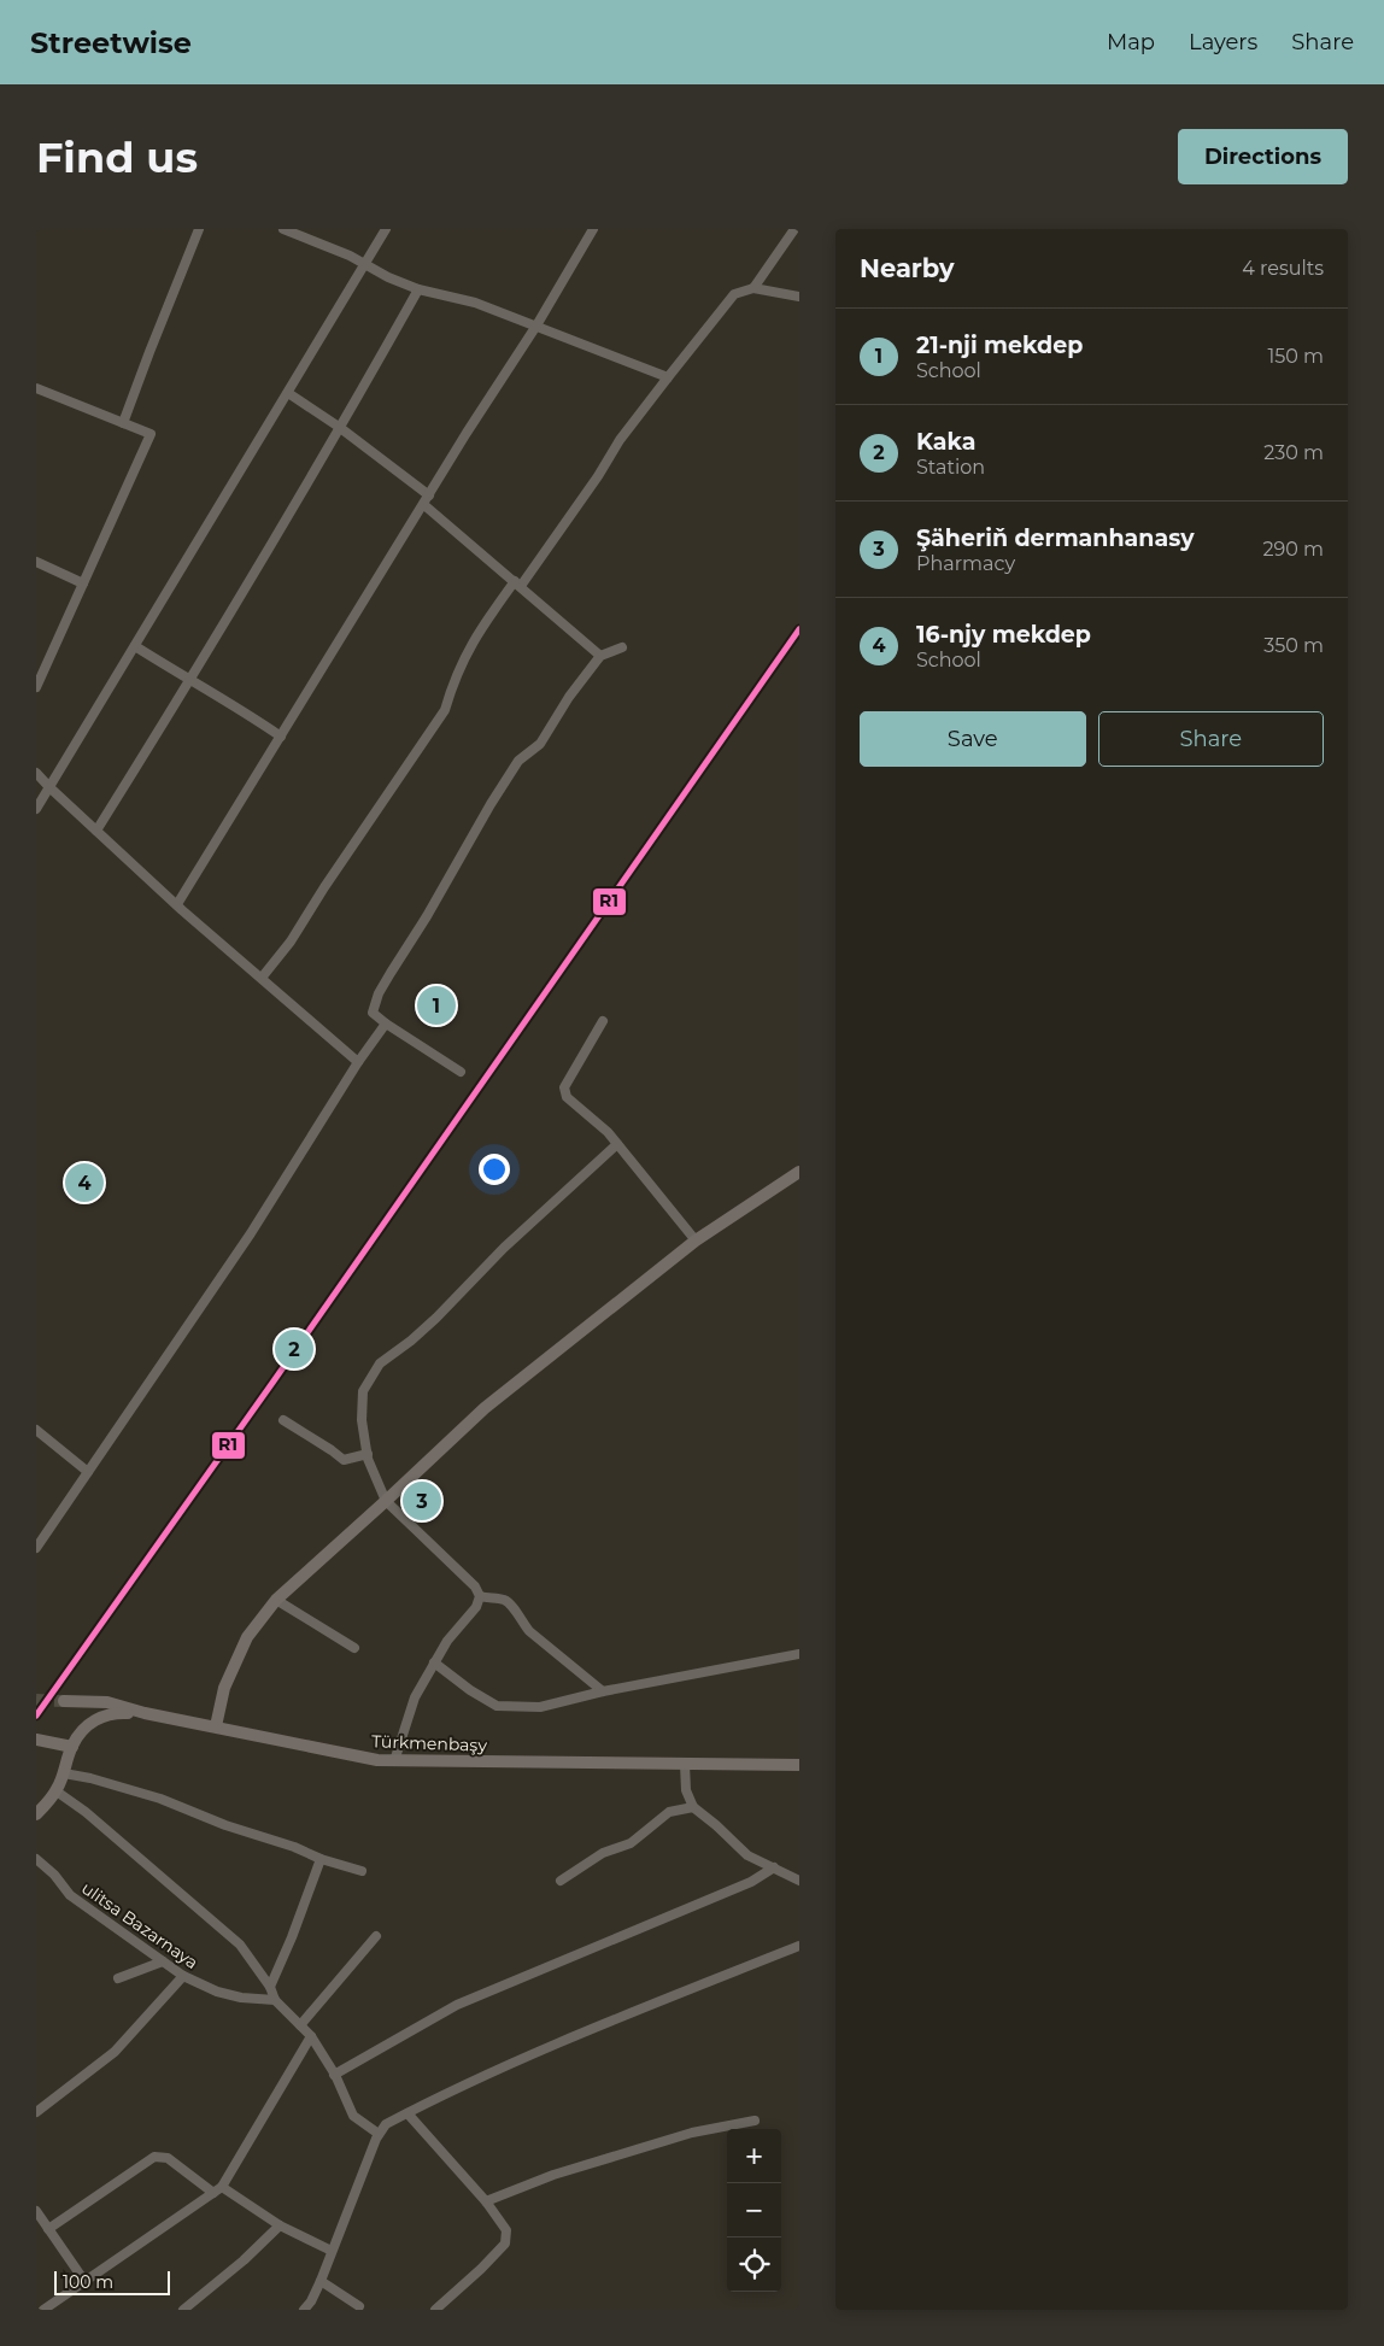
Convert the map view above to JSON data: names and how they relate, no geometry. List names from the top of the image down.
{
  "streets": {
    "street": ["Türkmenbaşy", "ulitsa Bazarnaya"]
  },
  "lines": ["transit line R1"],
  "scale_bar": "100 m",
  "page": {
    "header": "Streetwise",
    "nav": ["Map", "Layers", "Share"],
    "buttons": [
      "Directions",
      ["Save", "Share"]
    ],
    "title": "Find us",
    "heading": ["Nearby", "4 results"],
    "list": [
      {
        "mark": "1",
        "name": "21-nji mekdep",
        "note": "School",
        "value": "150 m"
      },
      {
        "mark": "2",
        "name": "Kaka",
        "note": "Station",
        "value": "230 m"
      },
      {
        "mark": "3",
        "name": "Şäheriň dermanhanasy",
        "note": "Pharmacy",
        "value": "290 m"
      },
      {
        "mark": "4",
        "name": "16-njy mekdep",
        "note": "School",
        "value": "350 m"
      }
    ],
    "pins": [
      "1",
      "4",
      "2",
      "3"
    ],
    "map_buttons": ["+", "−"],
    "scale": "100 m"
  }
}
